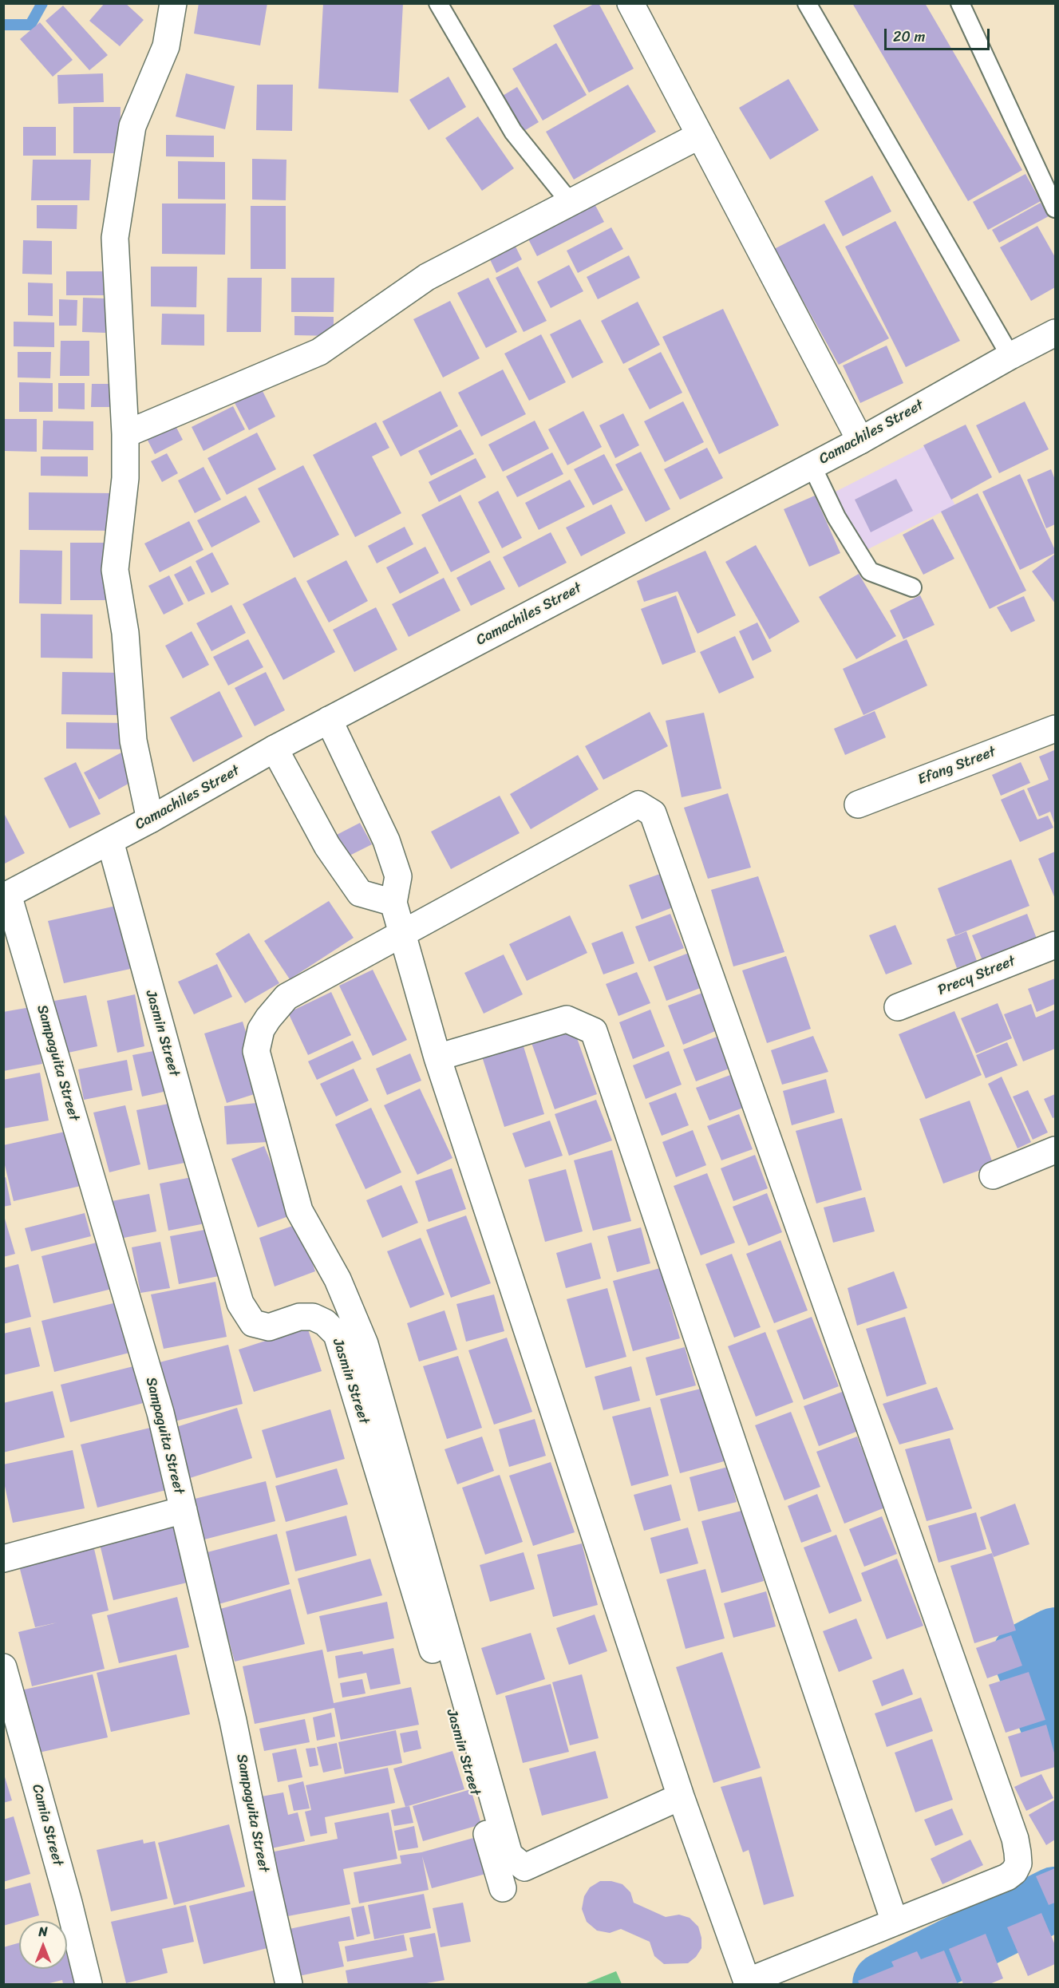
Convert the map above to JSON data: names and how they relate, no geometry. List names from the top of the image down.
{
  "streets": {
    "street": [
      "Camachiles Street",
      "Efang Street",
      "Precy Street",
      "Jasmin Street",
      "Sampaguita Street",
      "Camia Street"
    ]
  },
  "crossings": [
    ["Camachiles Street", "Jasmin Street"],
    ["Camachiles Street", "Sampaguita Street"]
  ],
  "scale_bar": "20 m",
  "north": "top"
}
